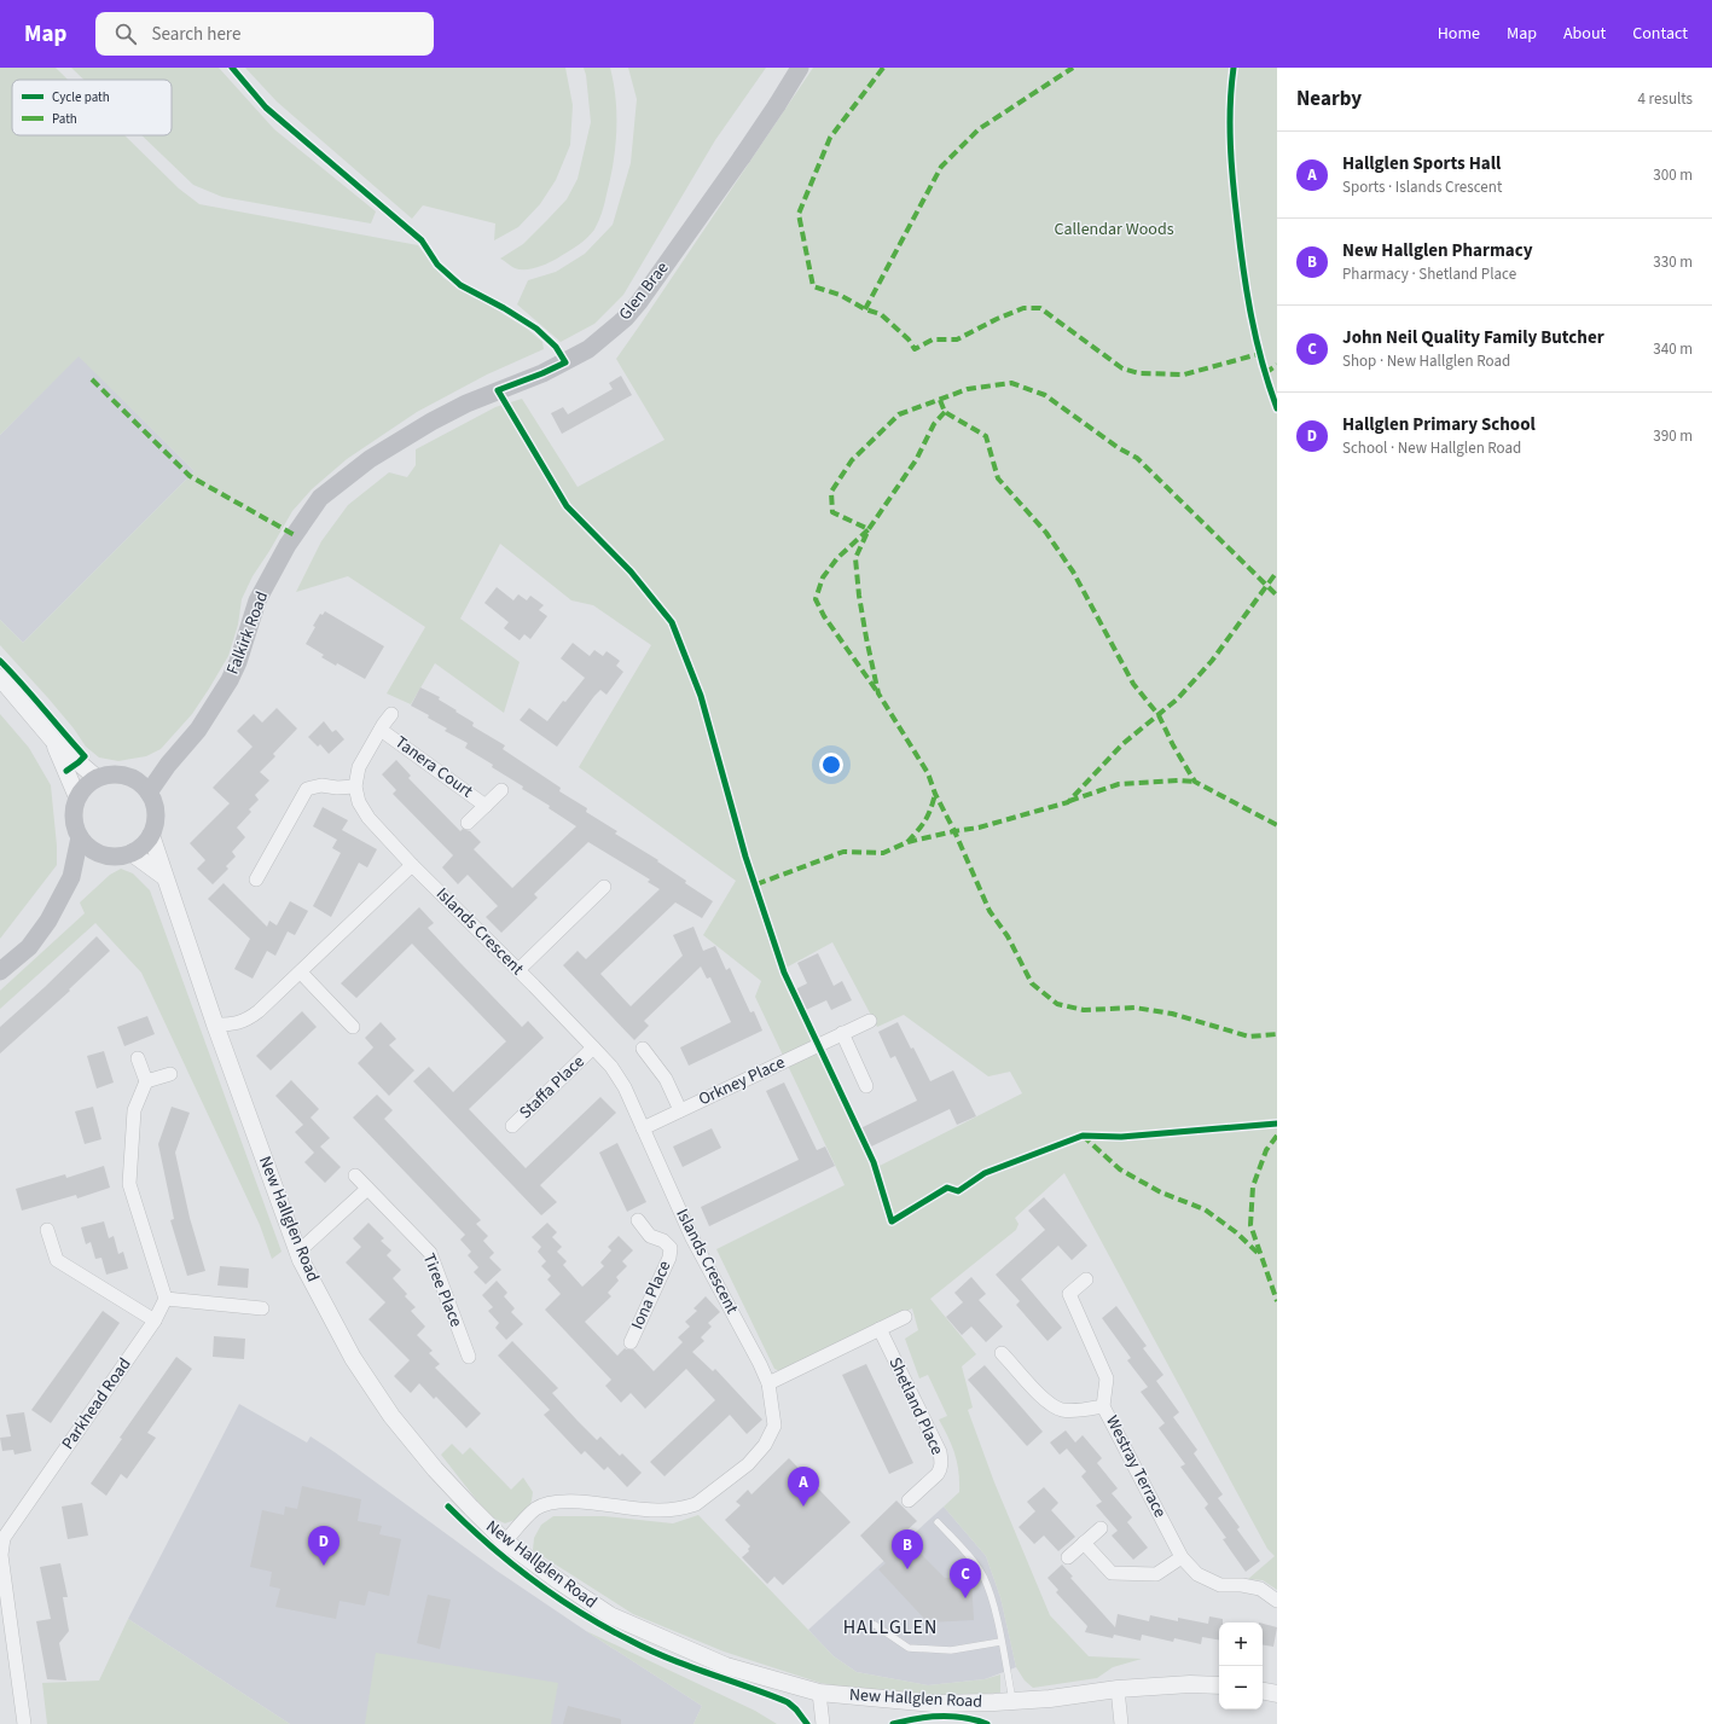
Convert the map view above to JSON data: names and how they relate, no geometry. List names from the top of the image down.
{
  "streets": {
    "main road": ["Glen Brae", "Falkirk Road"],
    "street": [
      "Tanera Court",
      "Islands Crescent",
      "Orkney Place",
      "Staffa Place",
      "New Hallglen Road",
      "Tiree Place",
      "Iona Place",
      "Parkhead Road",
      "Shetland Place",
      "Westray Terrace"
    ]
  },
  "crossings": [
    ["Glen Brae", "Falkirk Road"],
    ["Falkirk Road", "New Hallglen Road"],
    ["Islands Crescent", "Orkney Place"],
    ["Islands Crescent", "Staffa Place"],
    ["Islands Crescent", "New Hallglen Road"],
    ["Islands Crescent", "Iona Place"]
  ],
  "districts": ["HALLGLEN"],
  "parks": ["Callendar Woods"],
  "legend": ["Cycle path", "Path"],
  "page": {
    "header": "Map",
    "search": "Search here",
    "nav": [
      "Home",
      "Map",
      "About",
      "Contact"
    ],
    "heading": ["Nearby", "4 results"],
    "list": [
      {
        "mark": "A",
        "name": "Hallglen Sports Hall",
        "note": "Sports · Islands Crescent",
        "value": "300 m"
      },
      {
        "mark": "B",
        "name": "New Hallglen Pharmacy",
        "note": "Pharmacy · Shetland Place",
        "value": "330 m"
      },
      {
        "mark": "C",
        "name": "John Neil Quality Family Butcher",
        "note": "Shop · New Hallglen Road",
        "value": "340 m"
      },
      {
        "mark": "D",
        "name": "Hallglen Primary School",
        "note": "School · New Hallglen Road",
        "value": "390 m"
      }
    ],
    "pins": [
      "A",
      "D",
      "B",
      "C"
    ],
    "map_buttons": ["+", "−"]
  }
}
